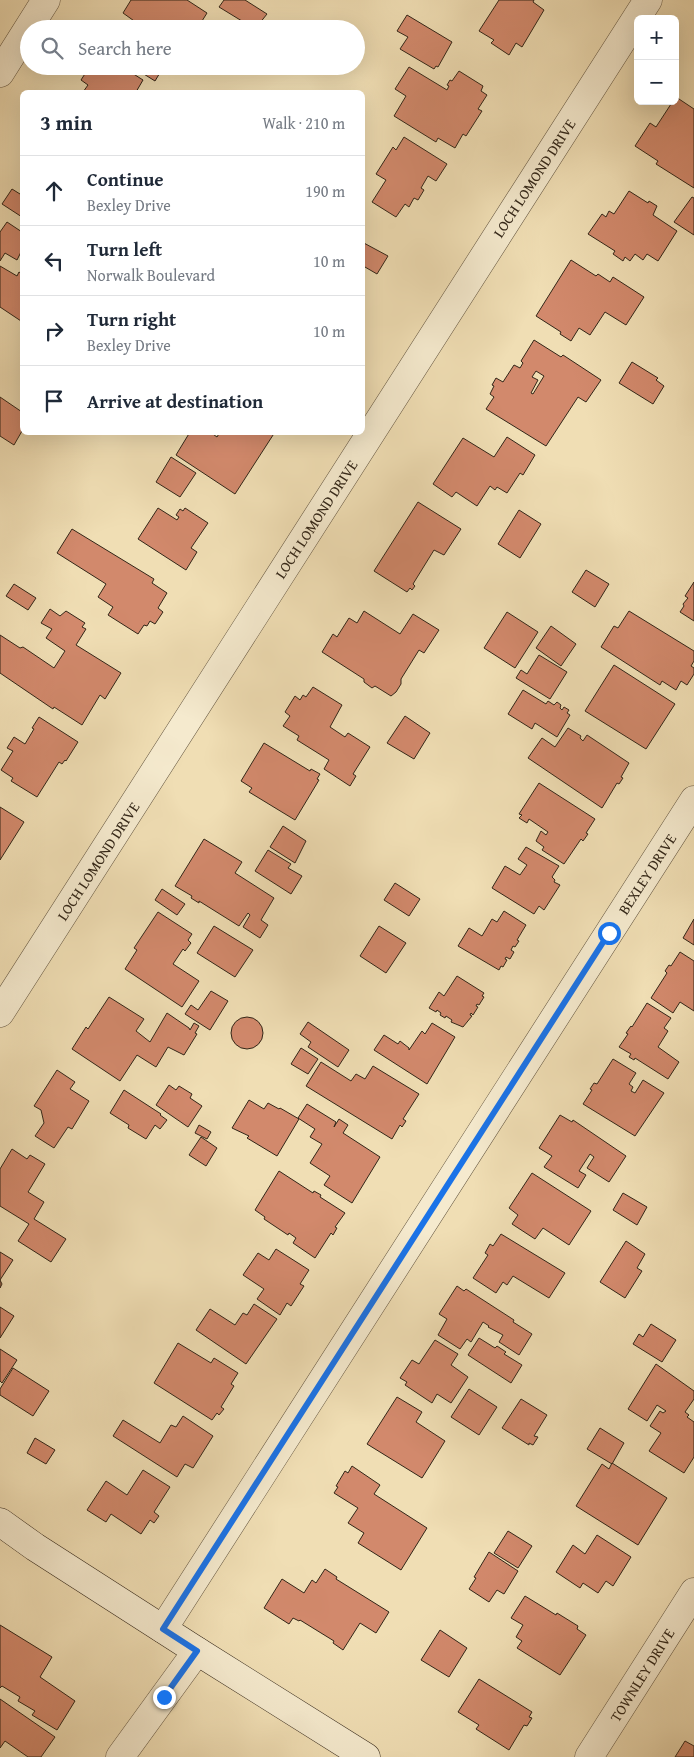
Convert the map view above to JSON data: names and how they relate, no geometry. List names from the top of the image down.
{
  "streets": {
    "street": ["LOCH LOMOND DRIVE", "BEXLEY DRIVE", "TOWNLEY DRIVE"]
  },
  "page": {
    "map_buttons": ["+", "−"],
    "search": "Search here",
    "heading": ["3 min", "Walk · 210 m"],
    "list": [
      ["Continue", "Bexley Drive", "190 m"],
      ["Turn left", "Norwalk Boulevard", "10 m"],
      ["Turn right", "Bexley Drive", "10 m"],
      "Arrive at destination"
    ]
  }
}
